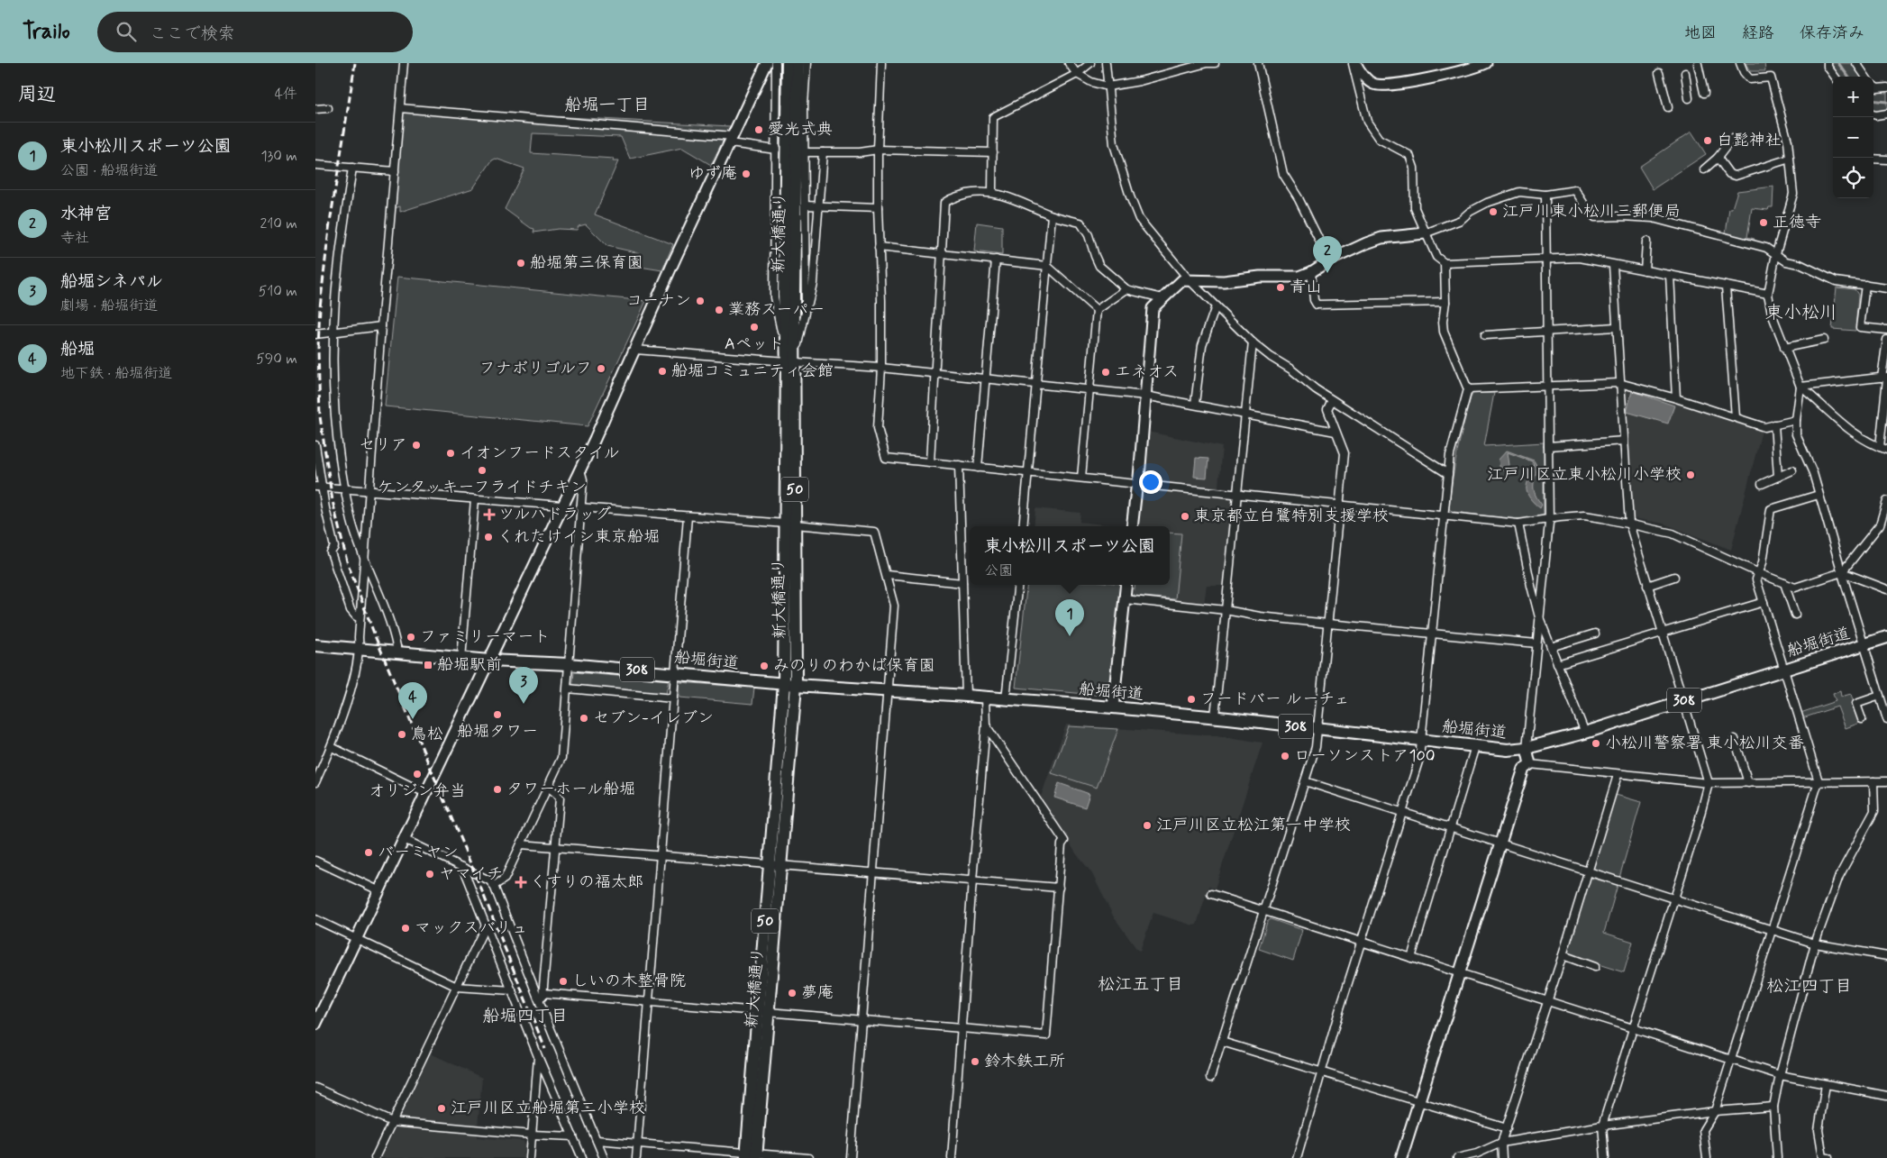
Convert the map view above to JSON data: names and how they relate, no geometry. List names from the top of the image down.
{
  "streets": {
    "main road": [
      "新大橋通り",
      "50",
      "船堀街道",
      "308"
    ]
  },
  "crossings": [
    ["新大橋通り", "船堀街道"]
  ],
  "districts": [
    "船堀一丁目",
    "東小松川",
    "松江五丁目",
    "松江四丁目",
    "船堀四丁目"
  ],
  "places": {
    "other": [
      "愛光式典",
      "白髭神社",
      "ゆず庵",
      "江戸川東小松川三郵便局",
      "正徳寺",
      "船堀第三保育園",
      "青山",
      "コーナン",
      "業務スーパー",
      "Aペット",
      "フナボリゴルフ",
      "船堀コミュニティ会館",
      "エネオス",
      "セリア",
      "イオンフードスタイル",
      "ケンタッキーフライドチキン",
      "江戸川区立東小松川小学校",
      "東京都立白鷺特別支援学校",
      "くれたけイン東京船堀",
      "ファミリーマート",
      "みのりのわかば保育園",
      "フードバー ルーチェ",
      "船堀タワー",
      "セブン-イレブン",
      "鳥松",
      "小松川警察署 東小松川交番",
      "ローソンストア100",
      "オリジン弁当",
      "タワーホール船堀",
      "江戸川区立松江第一中学校",
      "バーミヤン",
      "ヤマイチ",
      "マックスバリュ",
      "しいの木整骨院",
      "夢庵",
      "鈴木鉄工所",
      "江戸川区立船堀第二小学校"
    ],
    "health": ["ツルハドラッグ", "くすりの福太郎"],
    "transit": ["船堀駅前"]
  },
  "page": {
    "header": "Trailo",
    "search": "ここで検索",
    "nav": ["地図", "経路", "保存済み"],
    "heading": ["周辺", "4件"],
    "map_buttons": ["+", "−"],
    "list": [
      {
        "mark": "1",
        "name": "東小松川スポーツ公園",
        "note": "公園 · 船堀街道",
        "value": "130 m"
      },
      {
        "mark": "2",
        "name": "水神宮",
        "note": "寺社",
        "value": "210 m"
      },
      {
        "mark": "3",
        "name": "船堀シネパル",
        "note": "劇場 · 船堀街道",
        "value": "510 m"
      },
      {
        "mark": "4",
        "name": "船堀",
        "note": "地下鉄 · 船堀街道",
        "value": "590 m"
      }
    ],
    "pins": [
      "2",
      "1",
      "3",
      "4"
    ],
    "popup": ["東小松川スポーツ公園", "公園"]
  }
}
